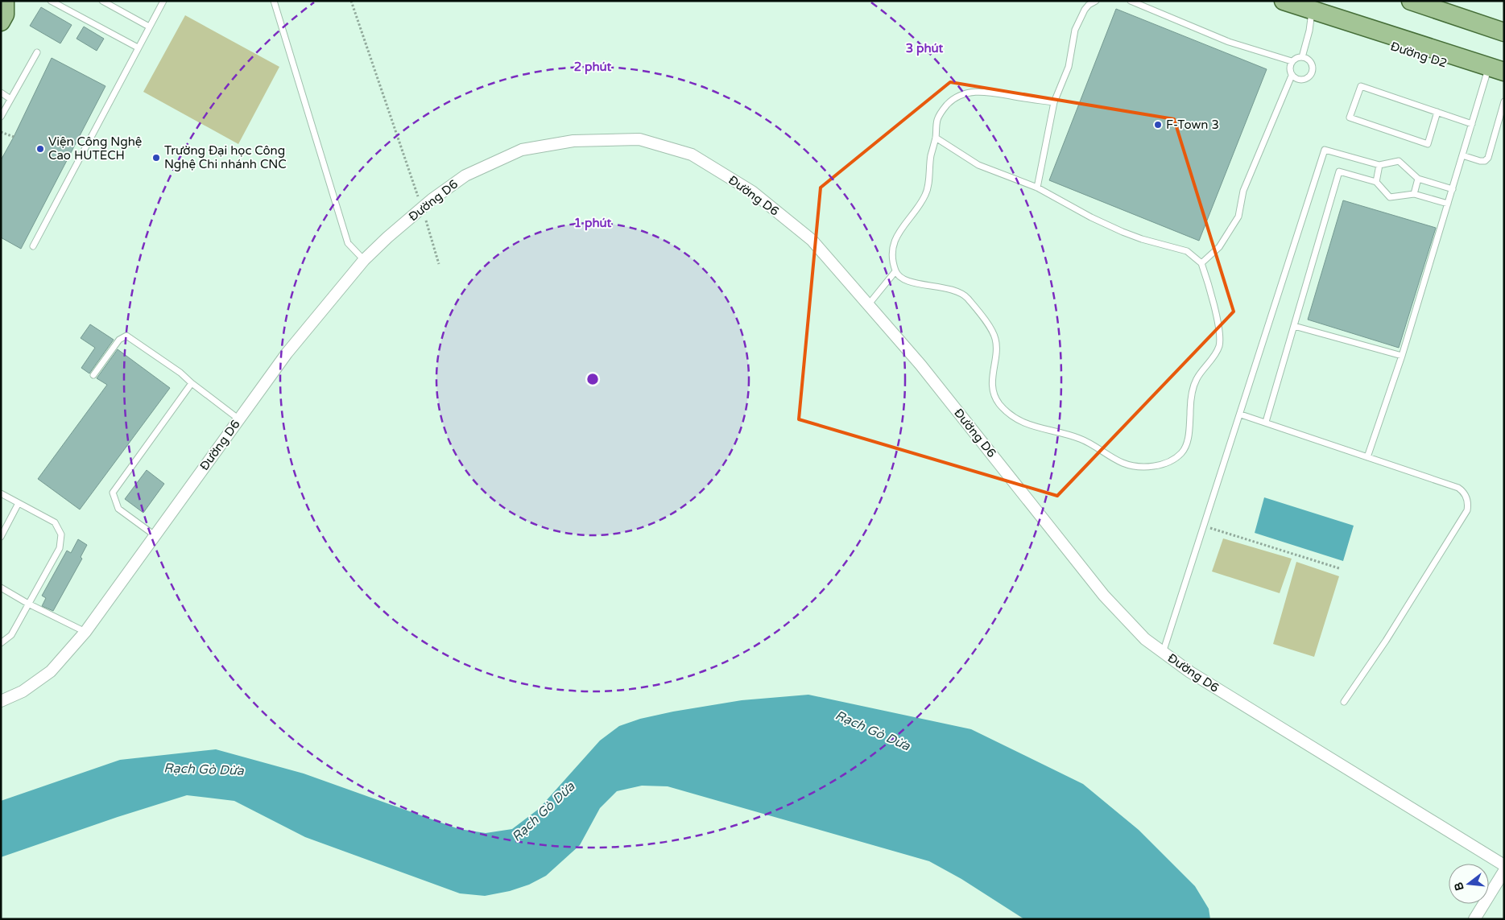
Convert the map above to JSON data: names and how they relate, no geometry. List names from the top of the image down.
{
  "streets": {
    "main road": ["Đường D2"],
    "street": ["Đường D6"]
  },
  "water": ["Rạch Gò Dừa"],
  "places": ["F-Town 3", "Viện Công Nghệ Cao HUTECH", "Trường Đại học Công Nghệ Chi nhánh CNC"],
  "north": "left",
  "rings": ["3 phút", "2 phút", "1 phút"]
}
